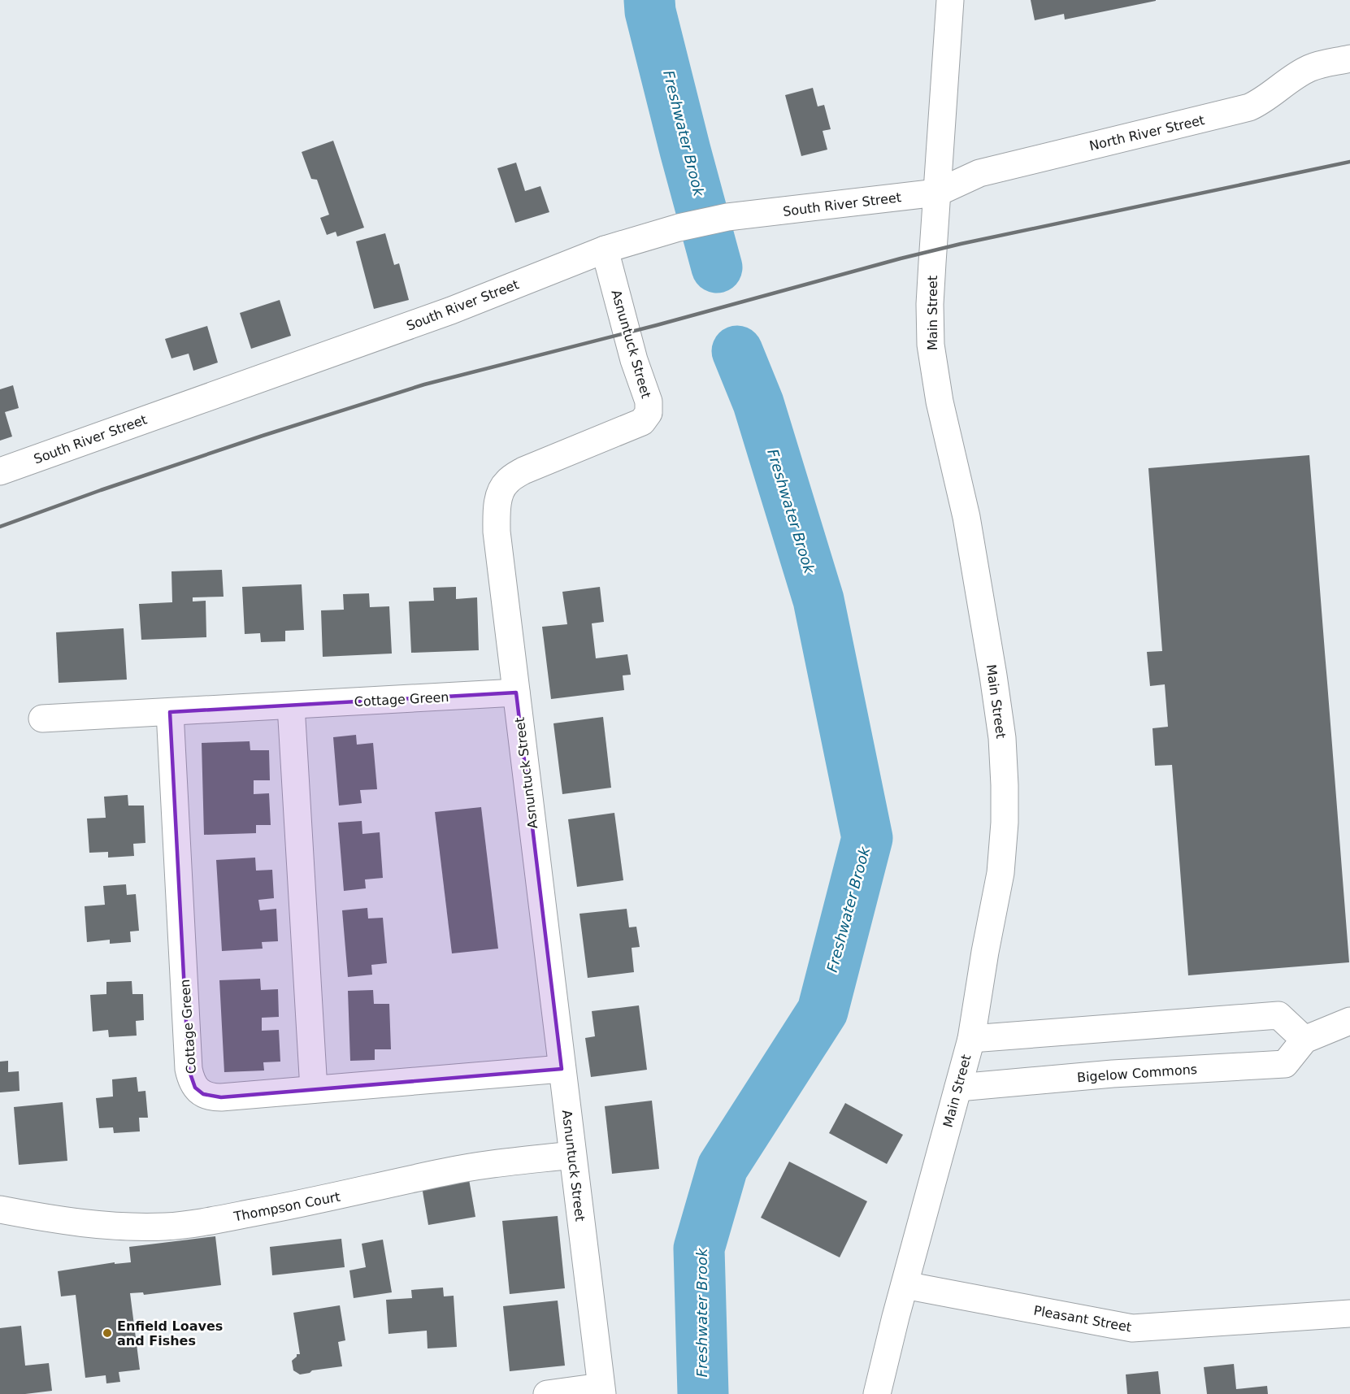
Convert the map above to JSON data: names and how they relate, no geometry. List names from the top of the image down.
{
  "streets": {
    "street": [
      "North River Street",
      "South River Street",
      "Main Street",
      "Asnuntuck Street",
      "Cottage Green",
      "Bigelow Commons",
      "Thompson Court",
      "Pleasant Street"
    ]
  },
  "crossings": [
    ["North River Street", "South River Street"],
    ["North River Street", "Main Street"],
    ["South River Street", "Main Street"],
    ["South River Street", "Asnuntuck Street"],
    ["Main Street", "Bigelow Commons"],
    ["Main Street", "Pleasant Street"],
    ["Asnuntuck Street", "Cottage Green"],
    ["Asnuntuck Street", "Thompson Court"]
  ],
  "water": ["Freshwater Brook"],
  "places": ["Enfield Loaves and Fishes"]
}
